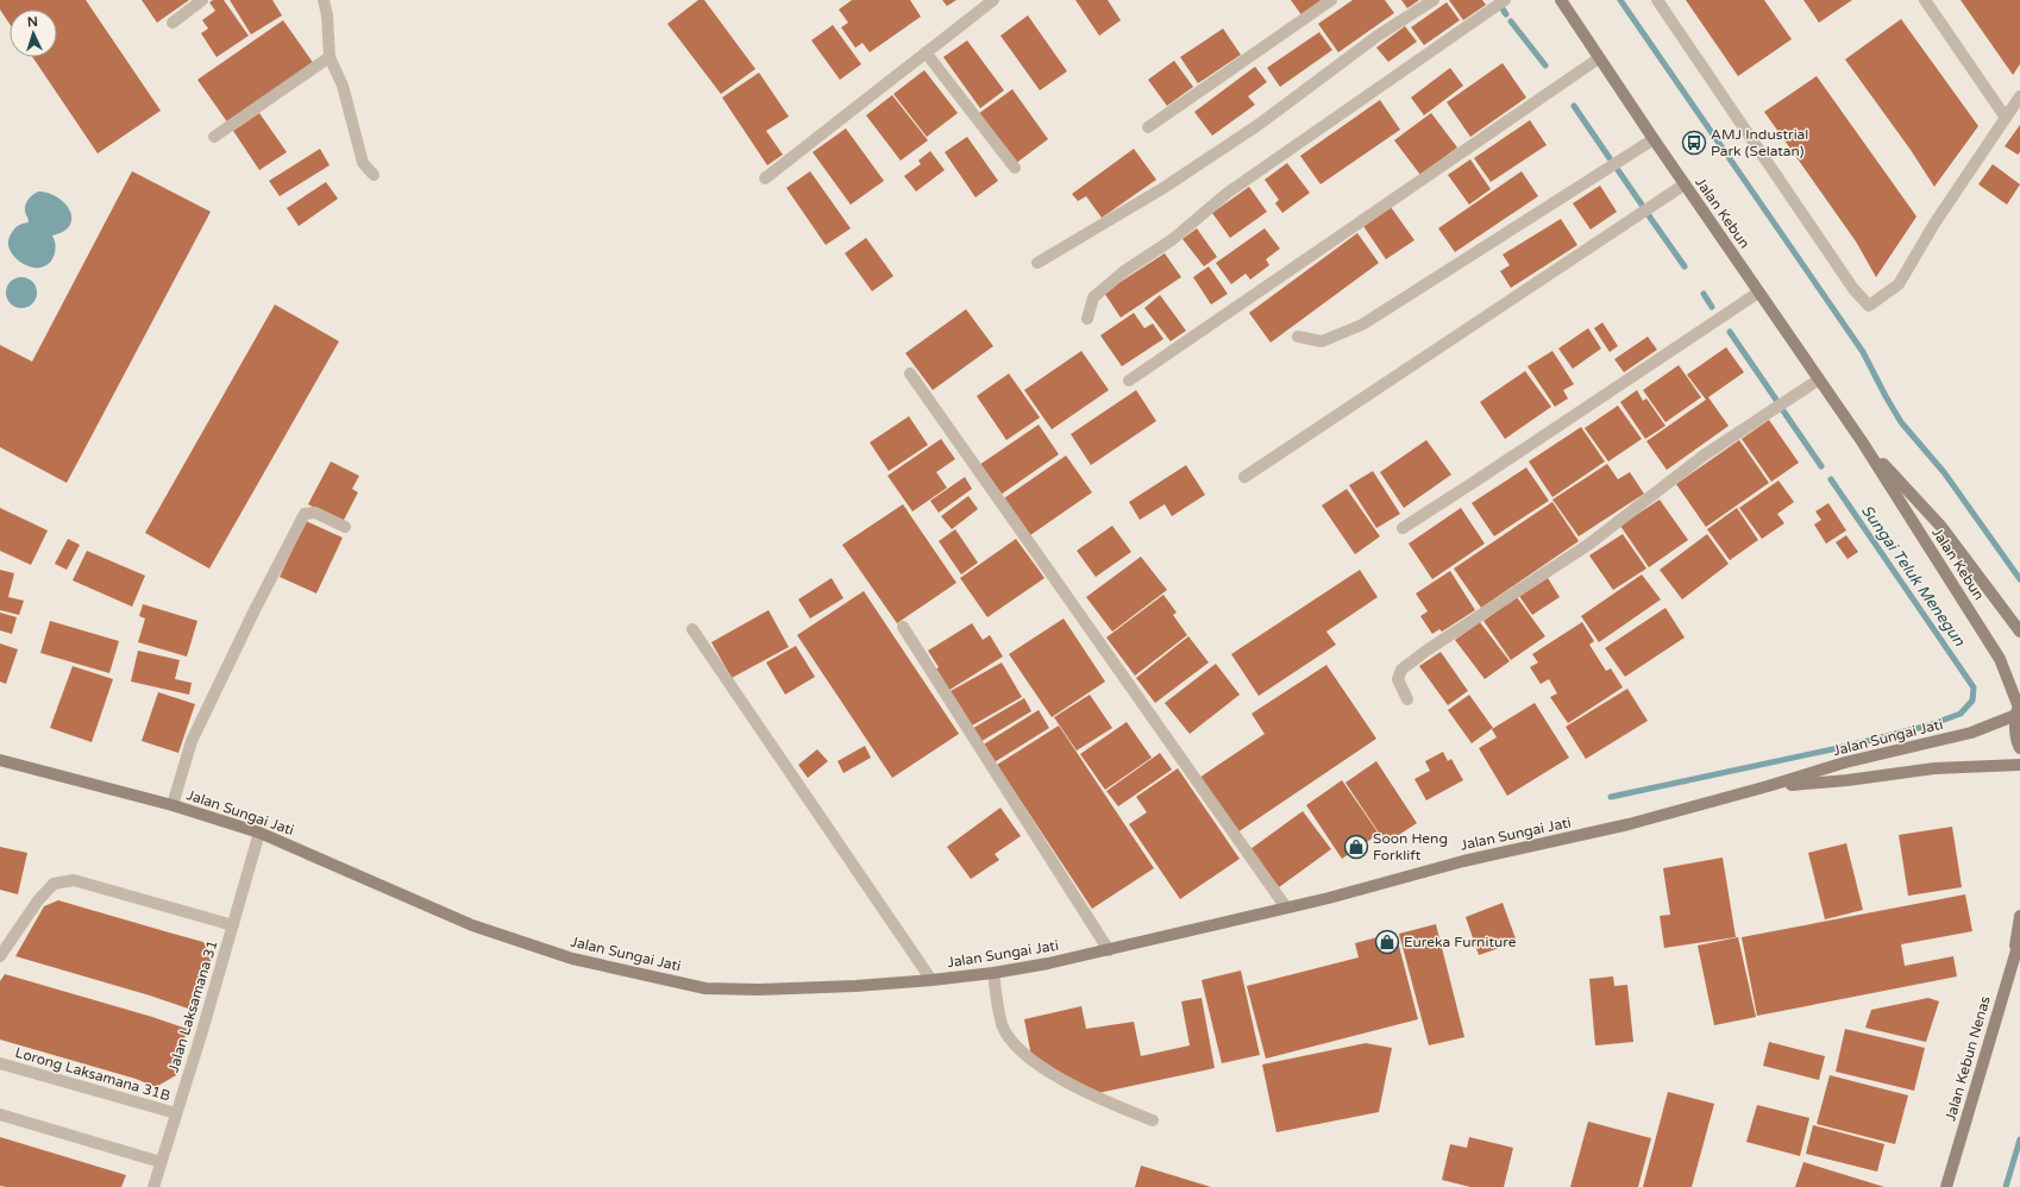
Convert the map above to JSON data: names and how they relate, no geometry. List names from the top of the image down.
{
  "streets": {
    "main road": ["Jalan Kebun", "Jalan Sungai Jati", "Jalan Kebun Nenas"],
    "street": ["Jalan Laksamana 31", "Lorong Laksamana 31B"]
  },
  "crossings": [
    ["Jalan Kebun", "Jalan Sungai Jati"],
    ["Jalan Sungai Jati", "Jalan Laksamana 31"],
    ["Jalan Laksamana 31", "Lorong Laksamana 31B"]
  ],
  "water": ["Sungai Teluk Menegun"],
  "places": {
    "bus stop": ["AMJ Industrial Park (Selatan)"],
    "shop": ["Soon Heng Forklift", "Eureka Furniture"]
  },
  "north": "top"
}
